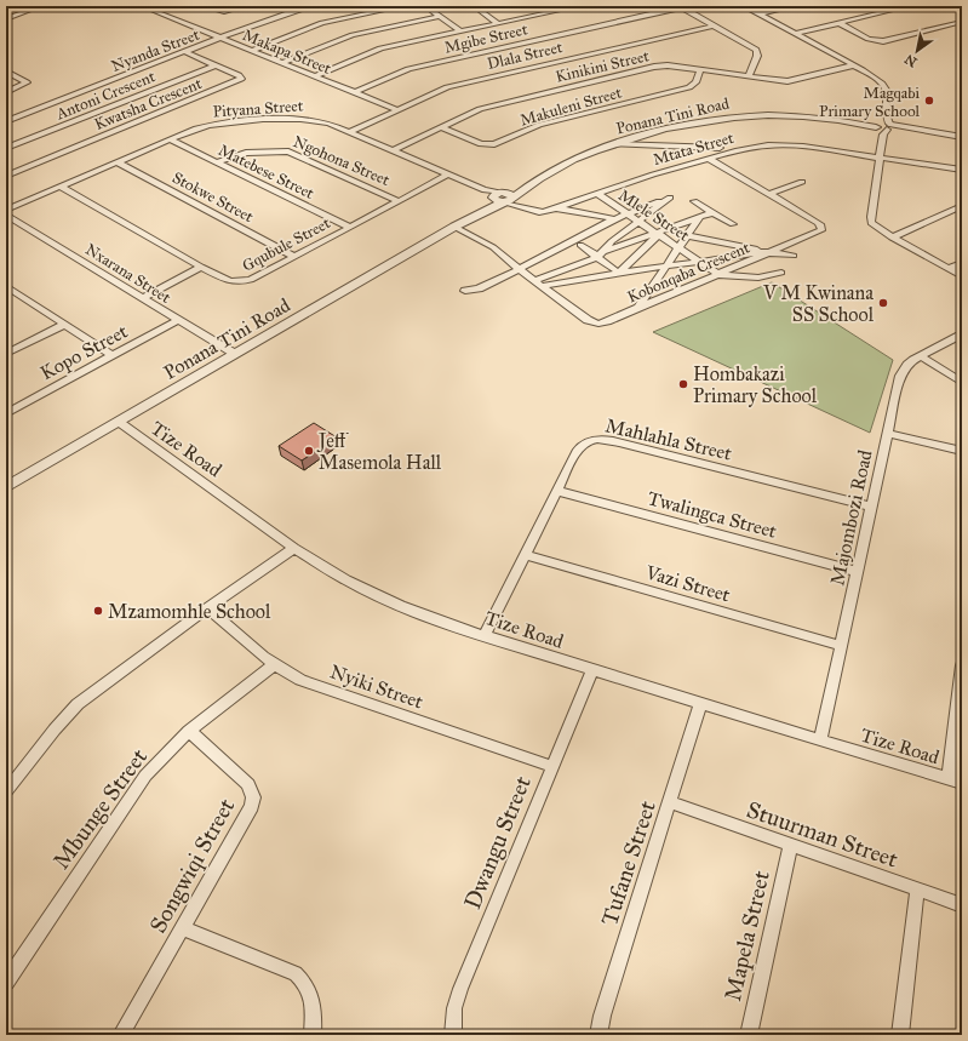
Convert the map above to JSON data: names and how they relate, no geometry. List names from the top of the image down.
{
  "streets": {
    "street": [
      "Mgibe Street",
      "Nyanda Street",
      "Makapa Street",
      "Dlala Street",
      "Kinikini Street",
      "Antoni Crescent",
      "Kwatsha Crescent",
      "Makuleni Street",
      "Pityana Street",
      "Ponana Tini Road",
      "Mtata Street",
      "Ngohona Street",
      "Matebese Street",
      "Stokwe Street",
      "Mlele Street",
      "Gqubule Street",
      "Kobonqaba Crescent",
      "Nxarana Street",
      "Kopo Street",
      "Mahlahla Street",
      "Tize Road",
      "Twalingca Street",
      "Majombozi Road",
      "Vazi Street",
      "Nyiki Street",
      "Mbunge Street",
      "Stuurman Street",
      "Dwangu Street",
      "Tufane Street",
      "Songwiqi Street",
      "Mapela Street"
    ]
  },
  "crossings": [
    ["Mgibe Street", "Makapa Street"],
    ["Nyanda Street", "Makapa Street"],
    ["Nyanda Street", "Kwatsha Crescent"],
    ["Makapa Street", "Dlala Street"],
    ["Dlala Street", "Pityana Street"],
    ["Kinikini Street", "Makuleni Street"],
    ["Kinikini Street", "Pityana Street"],
    ["Antoni Crescent", "Kwatsha Crescent"],
    ["Pityana Street", "Ponana Tini Road"],
    ["Pityana Street", "Mtata Street"],
    ["Pityana Street", "Matebese Street"],
    ["Pityana Street", "Stokwe Street"],
    ["Pityana Street", "Gqubule Street"],
    ["Ponana Tini Road", "Mtata Street"],
    ["Ponana Tini Road", "Kobonqaba Crescent"],
    ["Ponana Tini Road", "Nxarana Street"],
    ["Ponana Tini Road", "Tize Road"],
    ["Mtata Street", "Mlele Street"],
    ["Mtata Street", "Kobonqaba Crescent"],
    ["Ngohona Street", "Matebese Street"],
    ["Ngohona Street", "Gqubule Street"],
    ["Matebese Street", "Gqubule Street"],
    ["Stokwe Street", "Gqubule Street"],
    ["Mlele Street", "Kobonqaba Crescent"],
    ["Nxarana Street", "Kopo Street"],
    ["Mahlahla Street", "Tize Road"],
    ["Mahlahla Street", "Twalingca Street"],
    ["Mahlahla Street", "Majombozi Road"],
    ["Mahlahla Street", "Vazi Street"],
    ["Tize Road", "Majombozi Road"],
    ["Tize Road", "Dwangu Street"],
    ["Tize Road", "Tufane Street"],
    ["Twalingca Street", "Majombozi Road"],
    ["Majombozi Road", "Vazi Street"],
    ["Nyiki Street", "Mbunge Street"],
    ["Nyiki Street", "Dwangu Street"],
    ["Mbunge Street", "Songwiqi Street"],
    ["Stuurman Street", "Tufane Street"],
    ["Stuurman Street", "Mapela Street"]
  ],
  "places": [
    "Magqabi Primary School",
    "V M Kwinana SS School",
    "Hombakazi Primary School",
    "Jeff Masemola Hall",
    "Mzamomhle School"
  ],
  "north": "bottom left"
}
